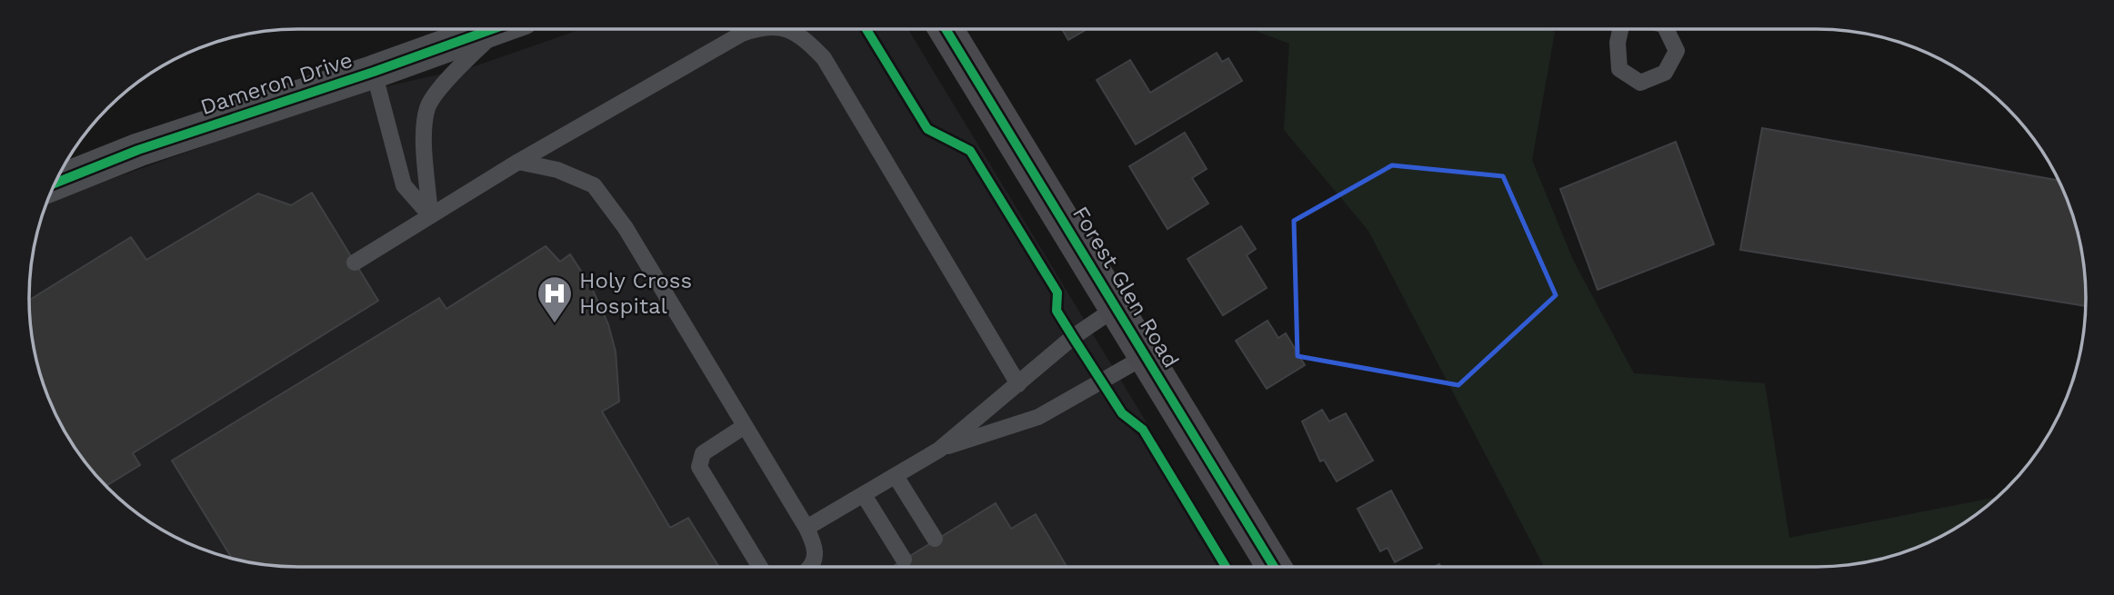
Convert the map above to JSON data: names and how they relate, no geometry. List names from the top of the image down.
{
  "streets": {
    "street": ["Dameron Drive", "Forest Glen Road"]
  },
  "places": {
    "hospital": ["Holy Cross Hospital"]
  }
}
